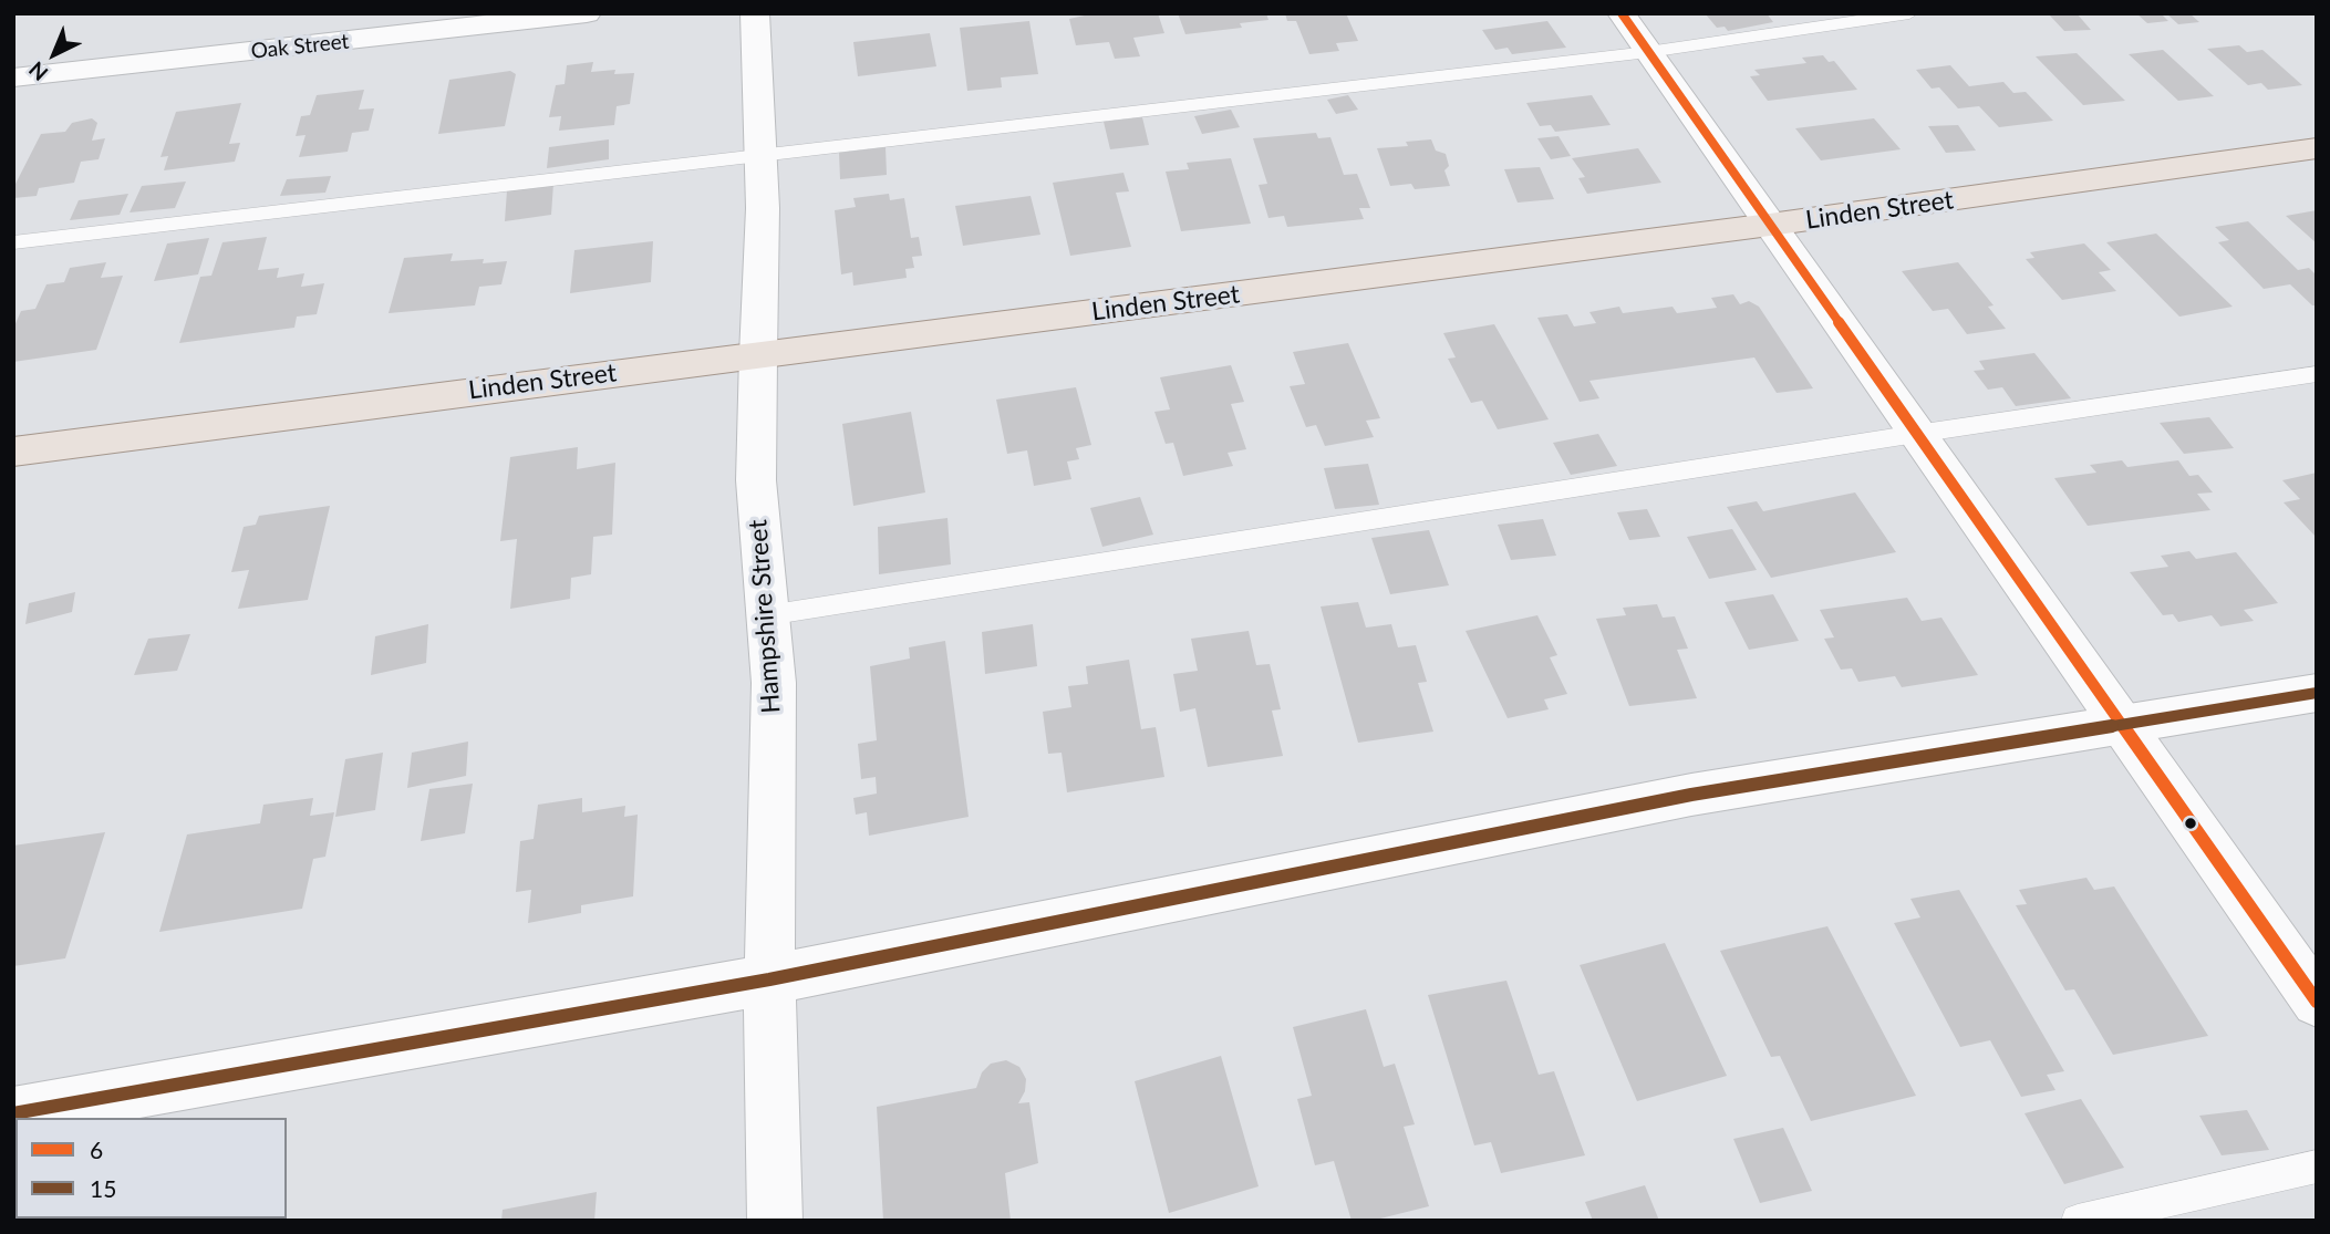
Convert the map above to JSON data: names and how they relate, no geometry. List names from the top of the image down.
{
  "streets": {
    "main road": ["Linden Street"],
    "street": ["Oak Street", "Hampshire Street"]
  },
  "crossings": [
    ["Linden Street", "Hampshire Street"]
  ],
  "lines": ["transit line 6", "transit line 15"],
  "legend": ["6", "15"],
  "north": "bottom left"
}
